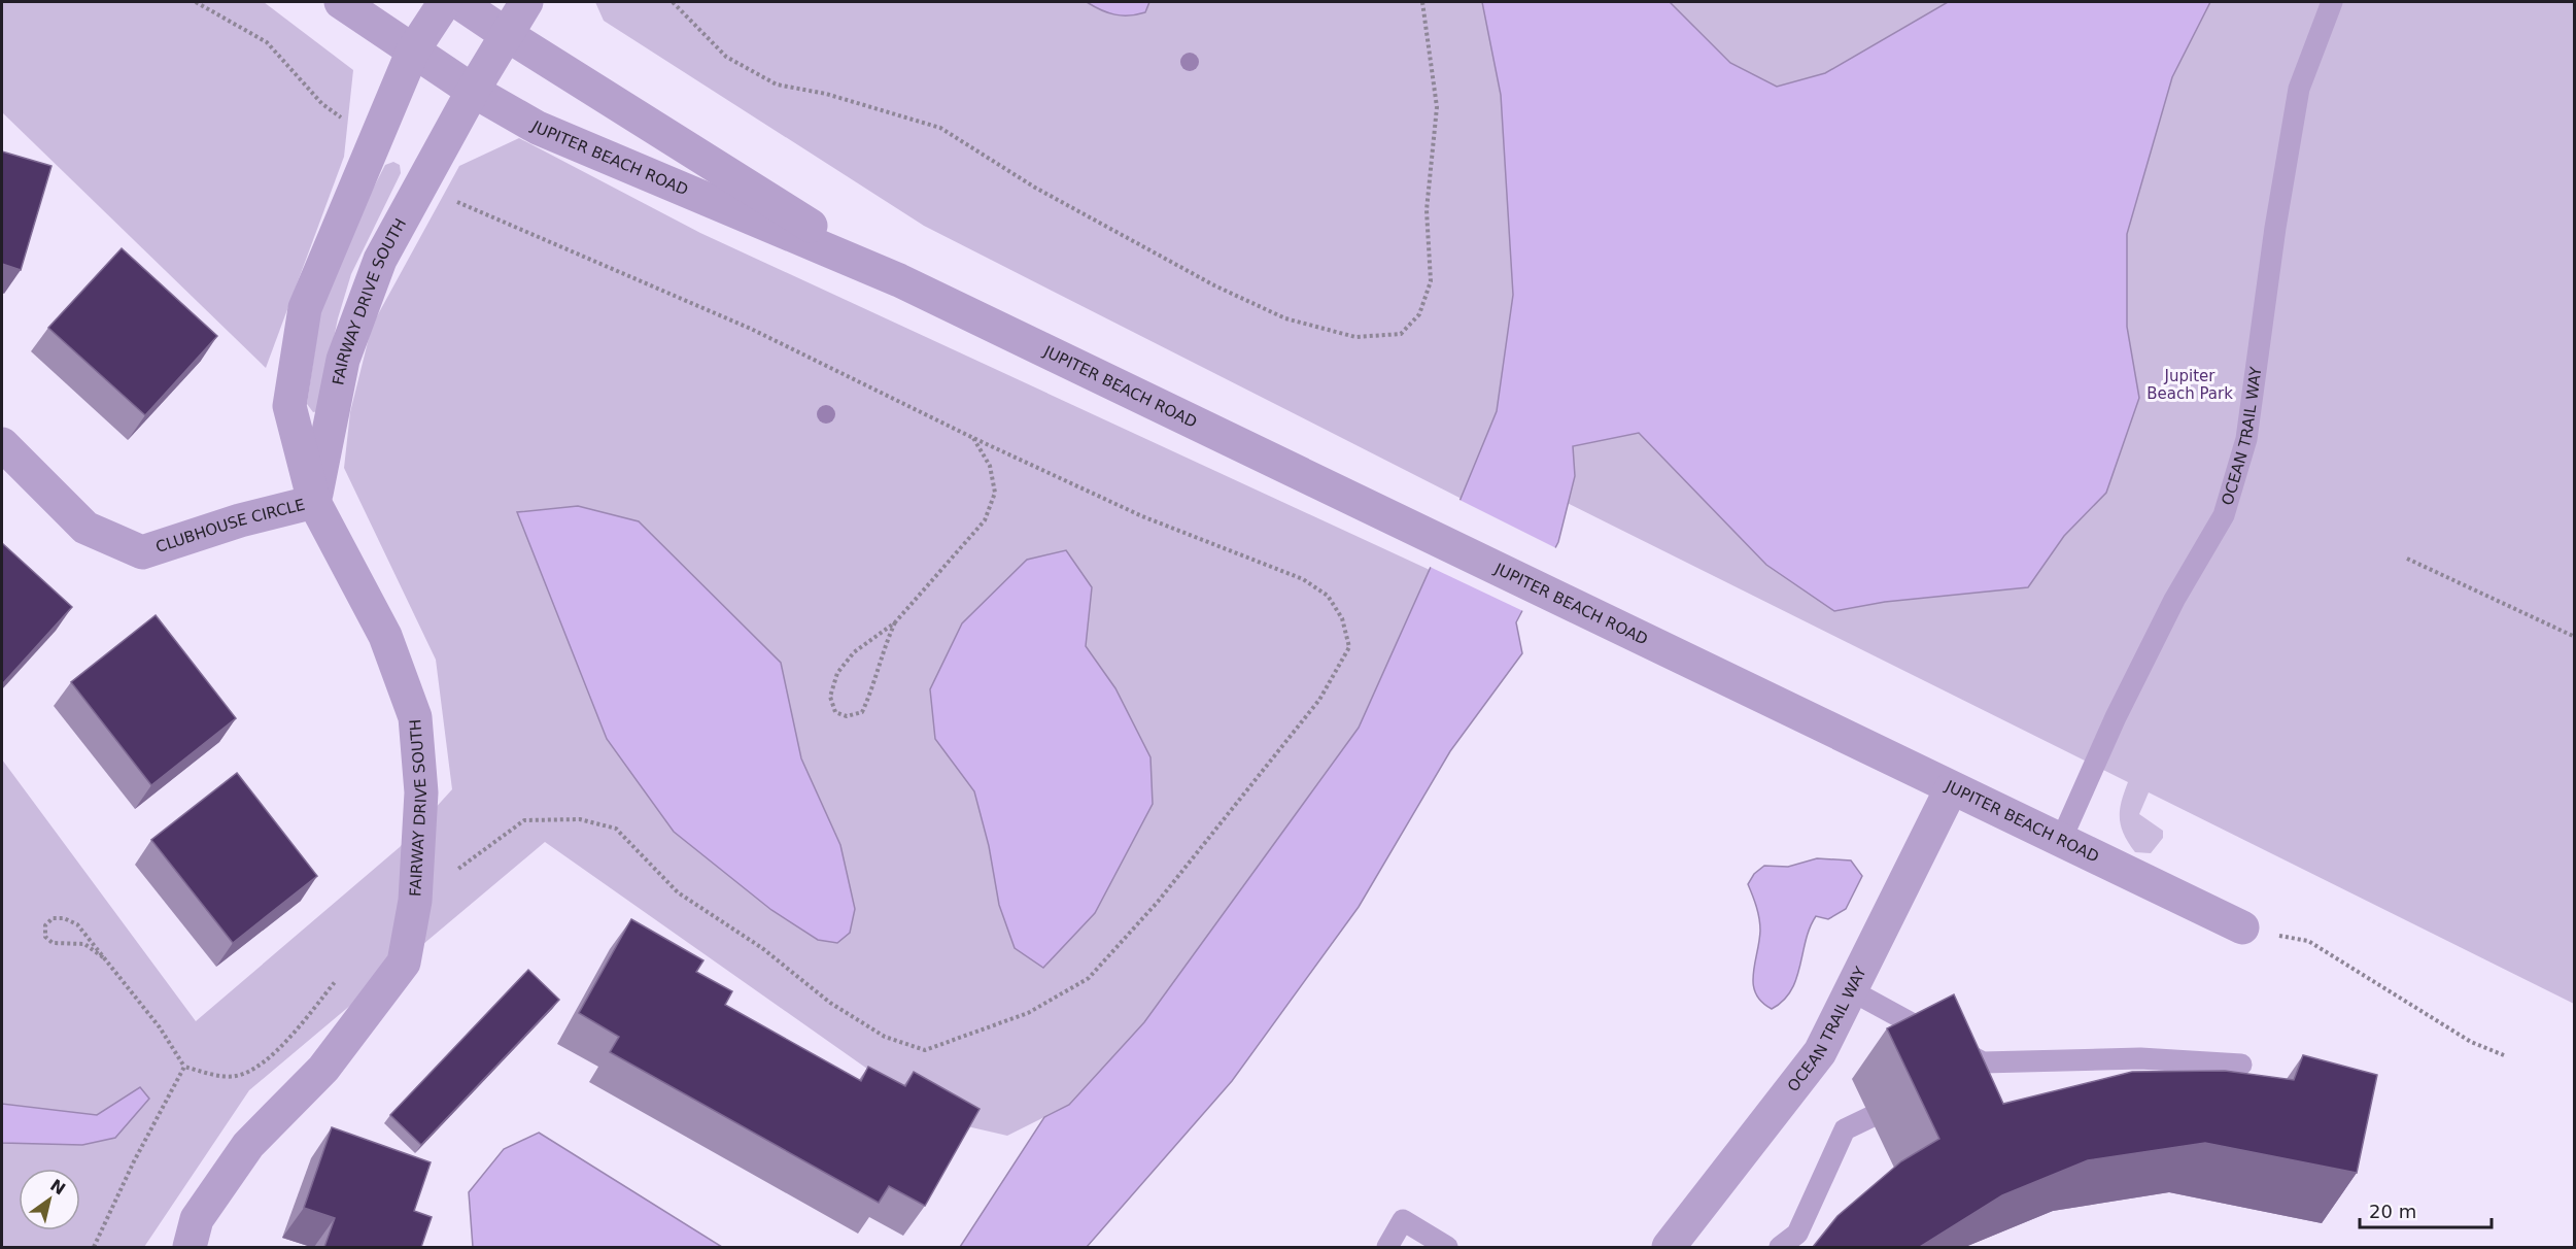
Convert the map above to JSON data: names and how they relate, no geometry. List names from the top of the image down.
{
  "streets": {
    "street": [
      "JUPITER BEACH ROAD",
      "FAIRWAY DRIVE SOUTH",
      "OCEAN TRAIL WAY",
      "CLUBHOUSE CIRCLE"
    ]
  },
  "crossings": [
    ["JUPITER BEACH ROAD", "FAIRWAY DRIVE SOUTH"],
    ["JUPITER BEACH ROAD", "OCEAN TRAIL WAY"],
    ["FAIRWAY DRIVE SOUTH", "CLUBHOUSE CIRCLE"]
  ],
  "parks": ["Jupiter Beach Park"],
  "scale_bar": "20 m",
  "north": "top right"
}
